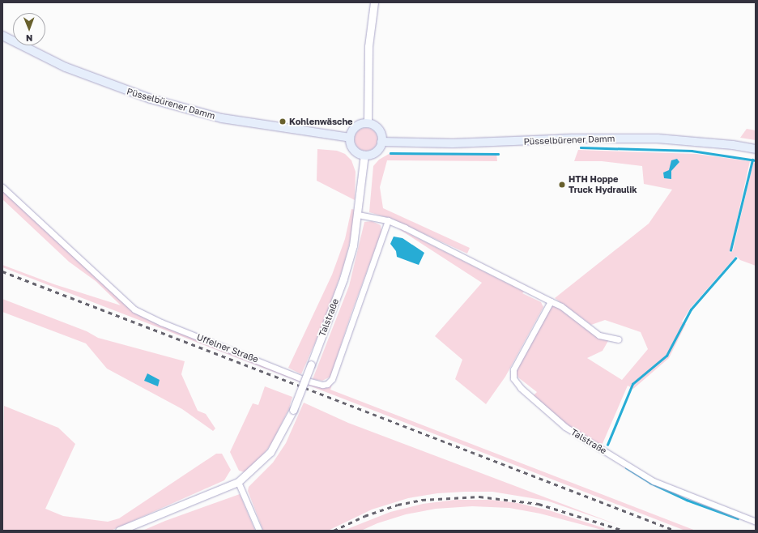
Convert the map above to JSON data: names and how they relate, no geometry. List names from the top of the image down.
{
  "streets": {
    "main road": ["Püsselbürener Damm"],
    "street": ["Talstraße", "Uffelner Straße"]
  },
  "crossings": [
    ["Püsselbürener Damm", "Talstraße"]
  ],
  "places": ["Kohlenwäsche", "HTH Hoppe Truck Hydraulik"],
  "north": "bottom"
}
